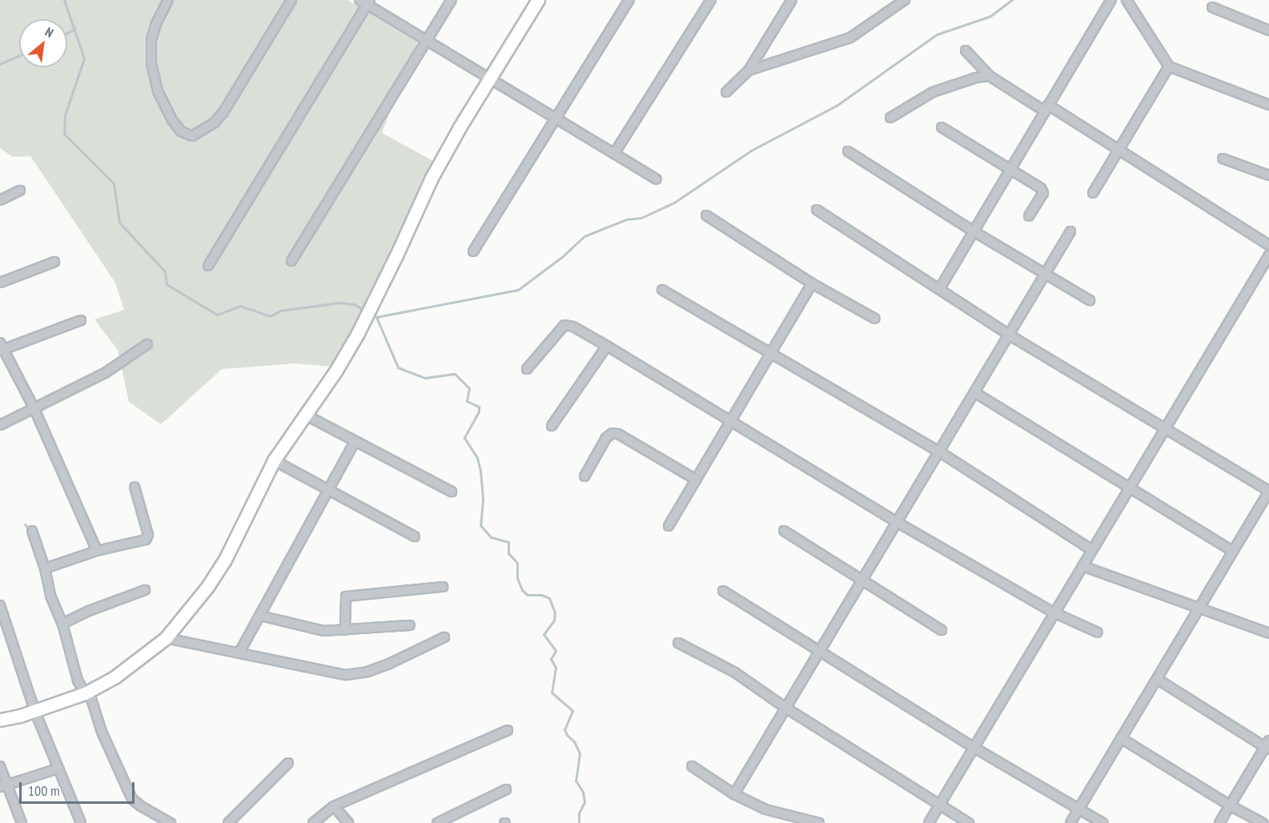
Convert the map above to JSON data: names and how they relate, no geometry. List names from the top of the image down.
{
  "scale_bar": "100 m",
  "north": "top right"
}
